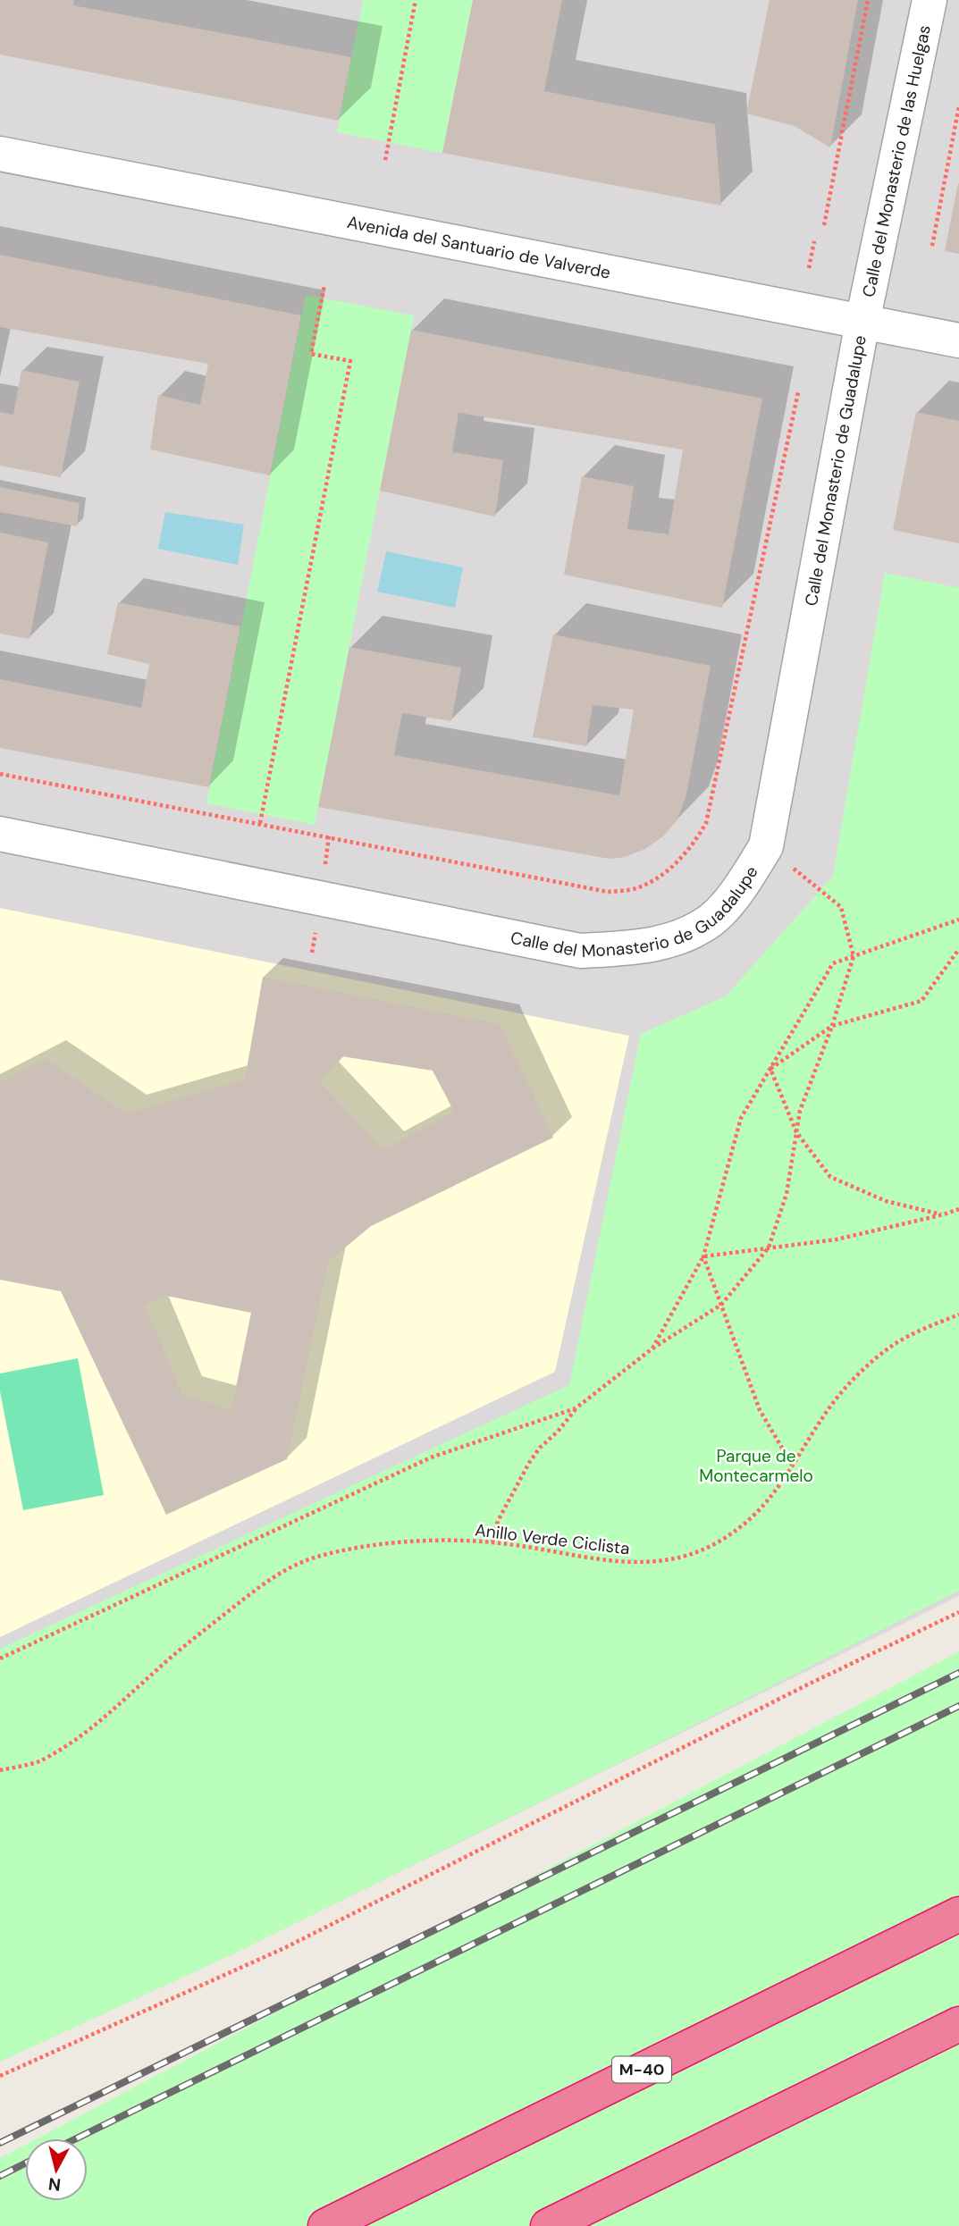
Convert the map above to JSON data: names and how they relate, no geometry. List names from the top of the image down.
{
  "streets": {
    "highway": ["M-40"],
    "street": ["Calle del Monasterio de las Huelgas", "Avenida del Santuario de Valverde", "Calle del Monasterio de Guadalupe"],
    "path": ["Anillo Verde Ciclista"]
  },
  "crossings": [
    ["Calle del Monasterio de las Huelgas", "Avenida del Santuario de Valverde"],
    ["Calle del Monasterio de las Huelgas", "Calle del Monasterio de Guadalupe"],
    ["Avenida del Santuario de Valverde", "Calle del Monasterio de Guadalupe"]
  ],
  "parks": ["Parque de Montecarmelo"],
  "north": "bottom"
}
